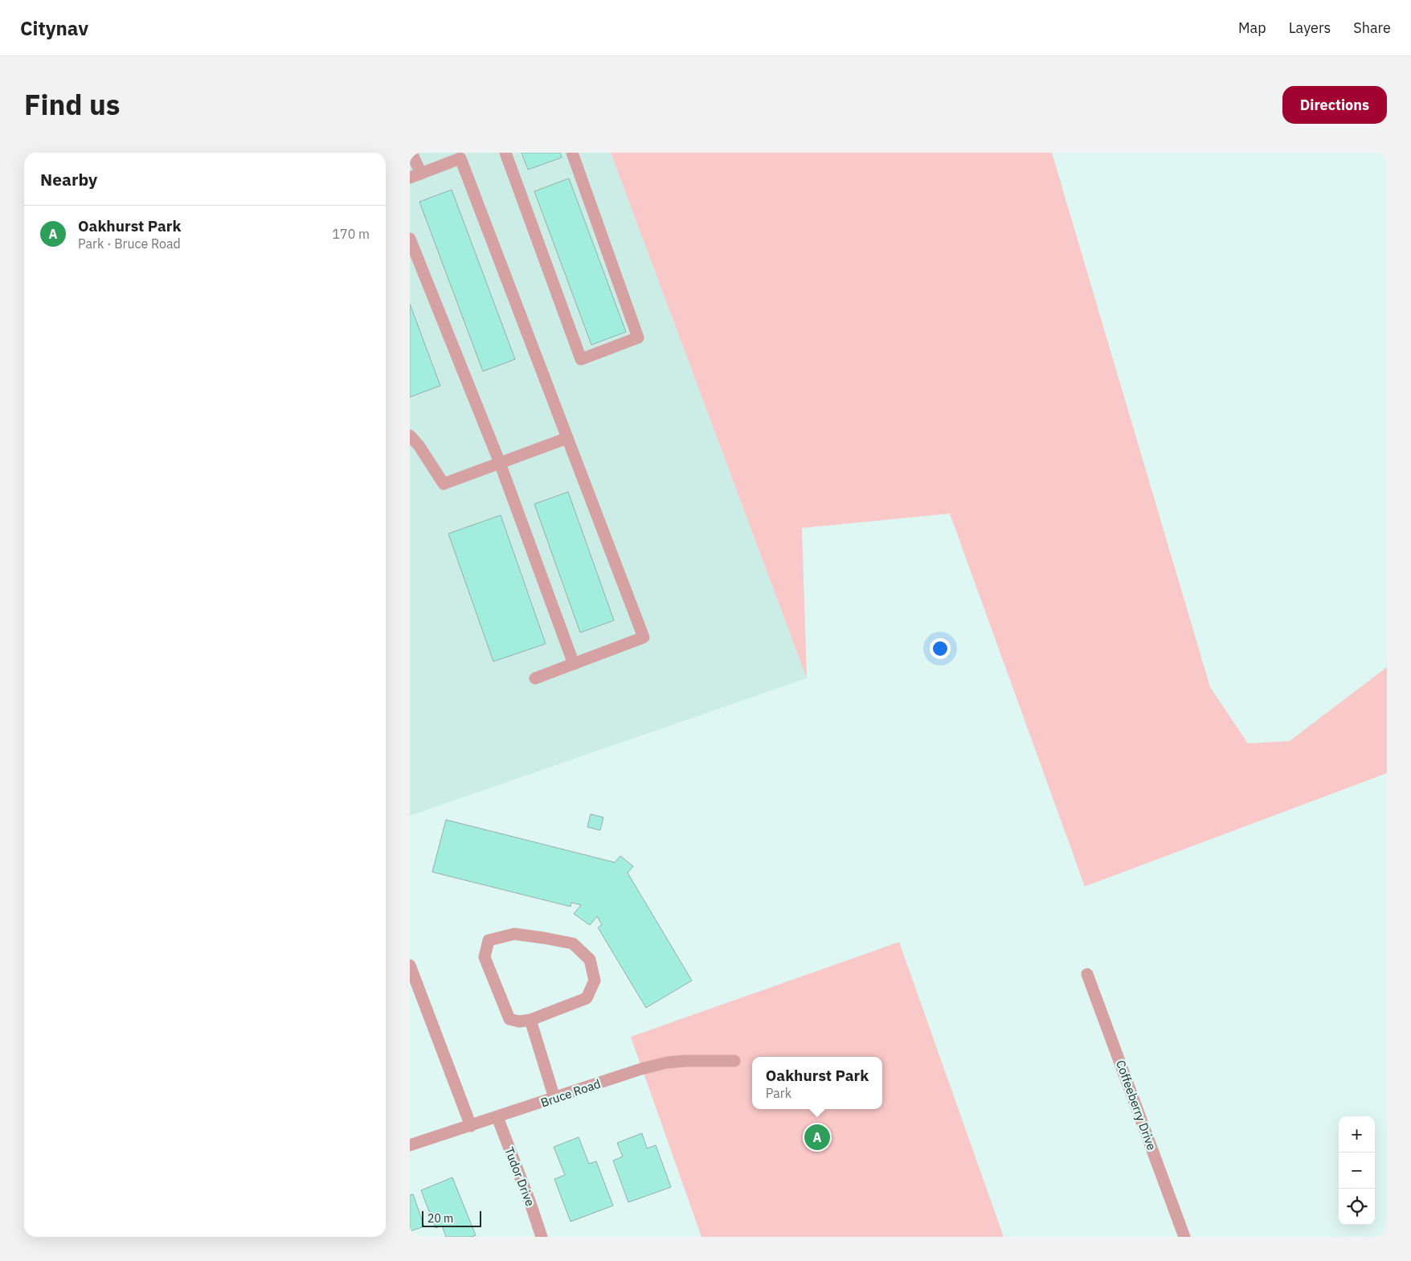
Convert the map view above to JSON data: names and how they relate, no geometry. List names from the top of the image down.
{
  "streets": {
    "street": ["Bruce Road", "Coffeeberry Drive", "Tudor Drive"]
  },
  "crossings": [
    ["Bruce Road", "Tudor Drive"]
  ],
  "scale_bar": "20 m",
  "page": {
    "header": "Citynav",
    "nav": ["Map", "Layers", "Share"],
    "title": "Find us",
    "buttons": "Directions",
    "heading": "Nearby",
    "list": [
      {
        "mark": "A",
        "name": "Oakhurst Park",
        "note": "Park · Bruce Road",
        "value": "170 m"
      }
    ],
    "popup": ["Oakhurst Park", "Park"],
    "map_buttons": ["+", "−"],
    "pins": "A",
    "scale": "20 m"
  }
}
